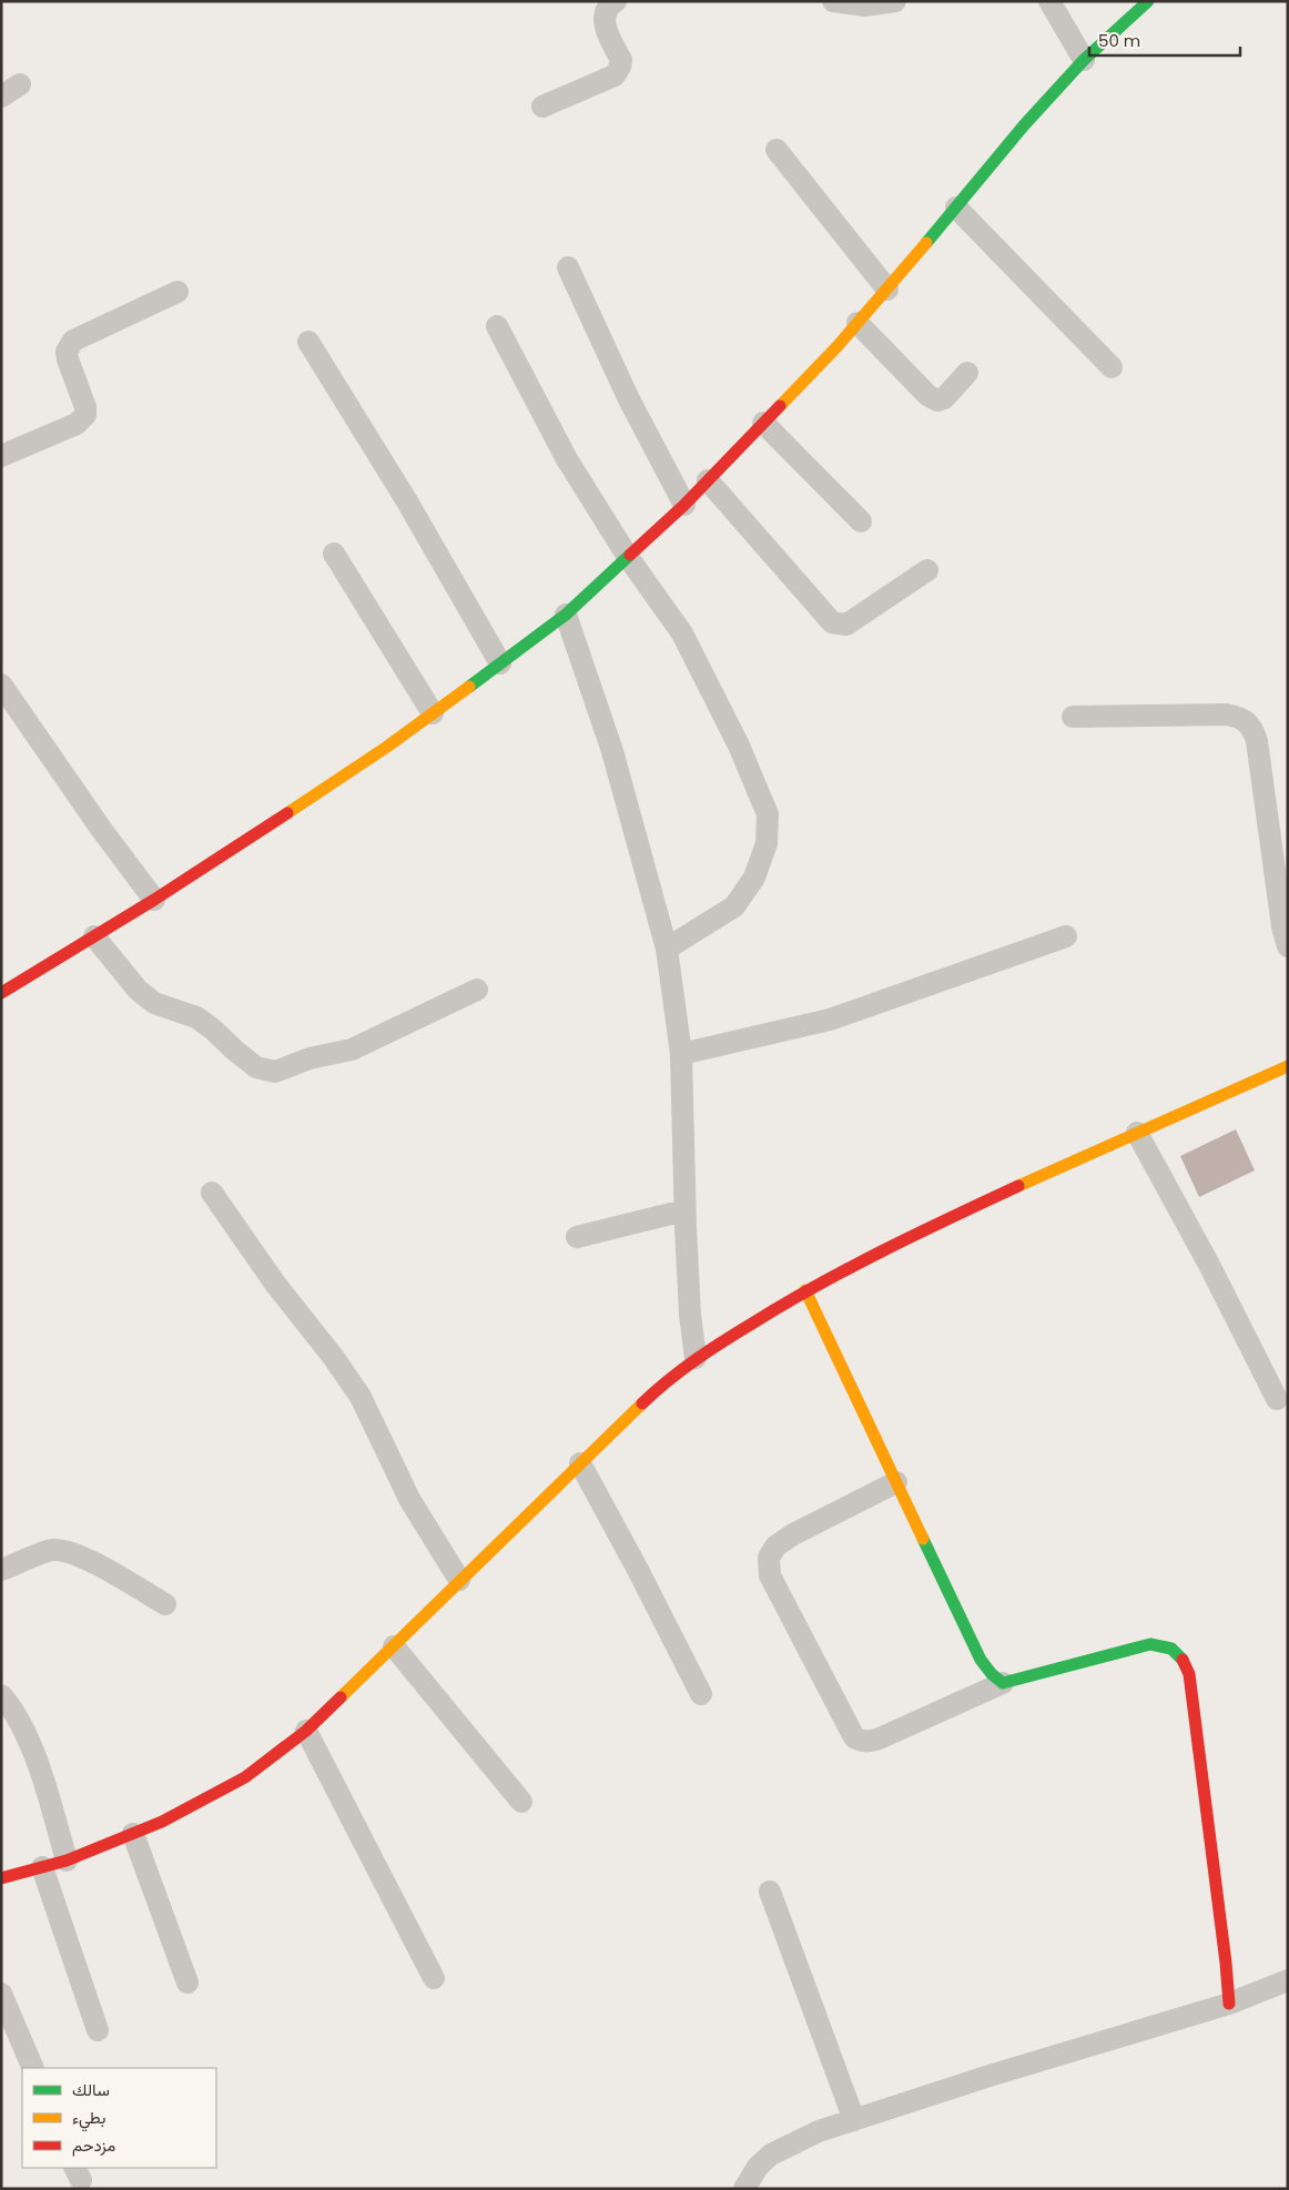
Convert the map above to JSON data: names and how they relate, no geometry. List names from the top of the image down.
{
  "legend": ["سالك", "بطيء", "مزدحم"],
  "scale_bar": "50 m"
}
